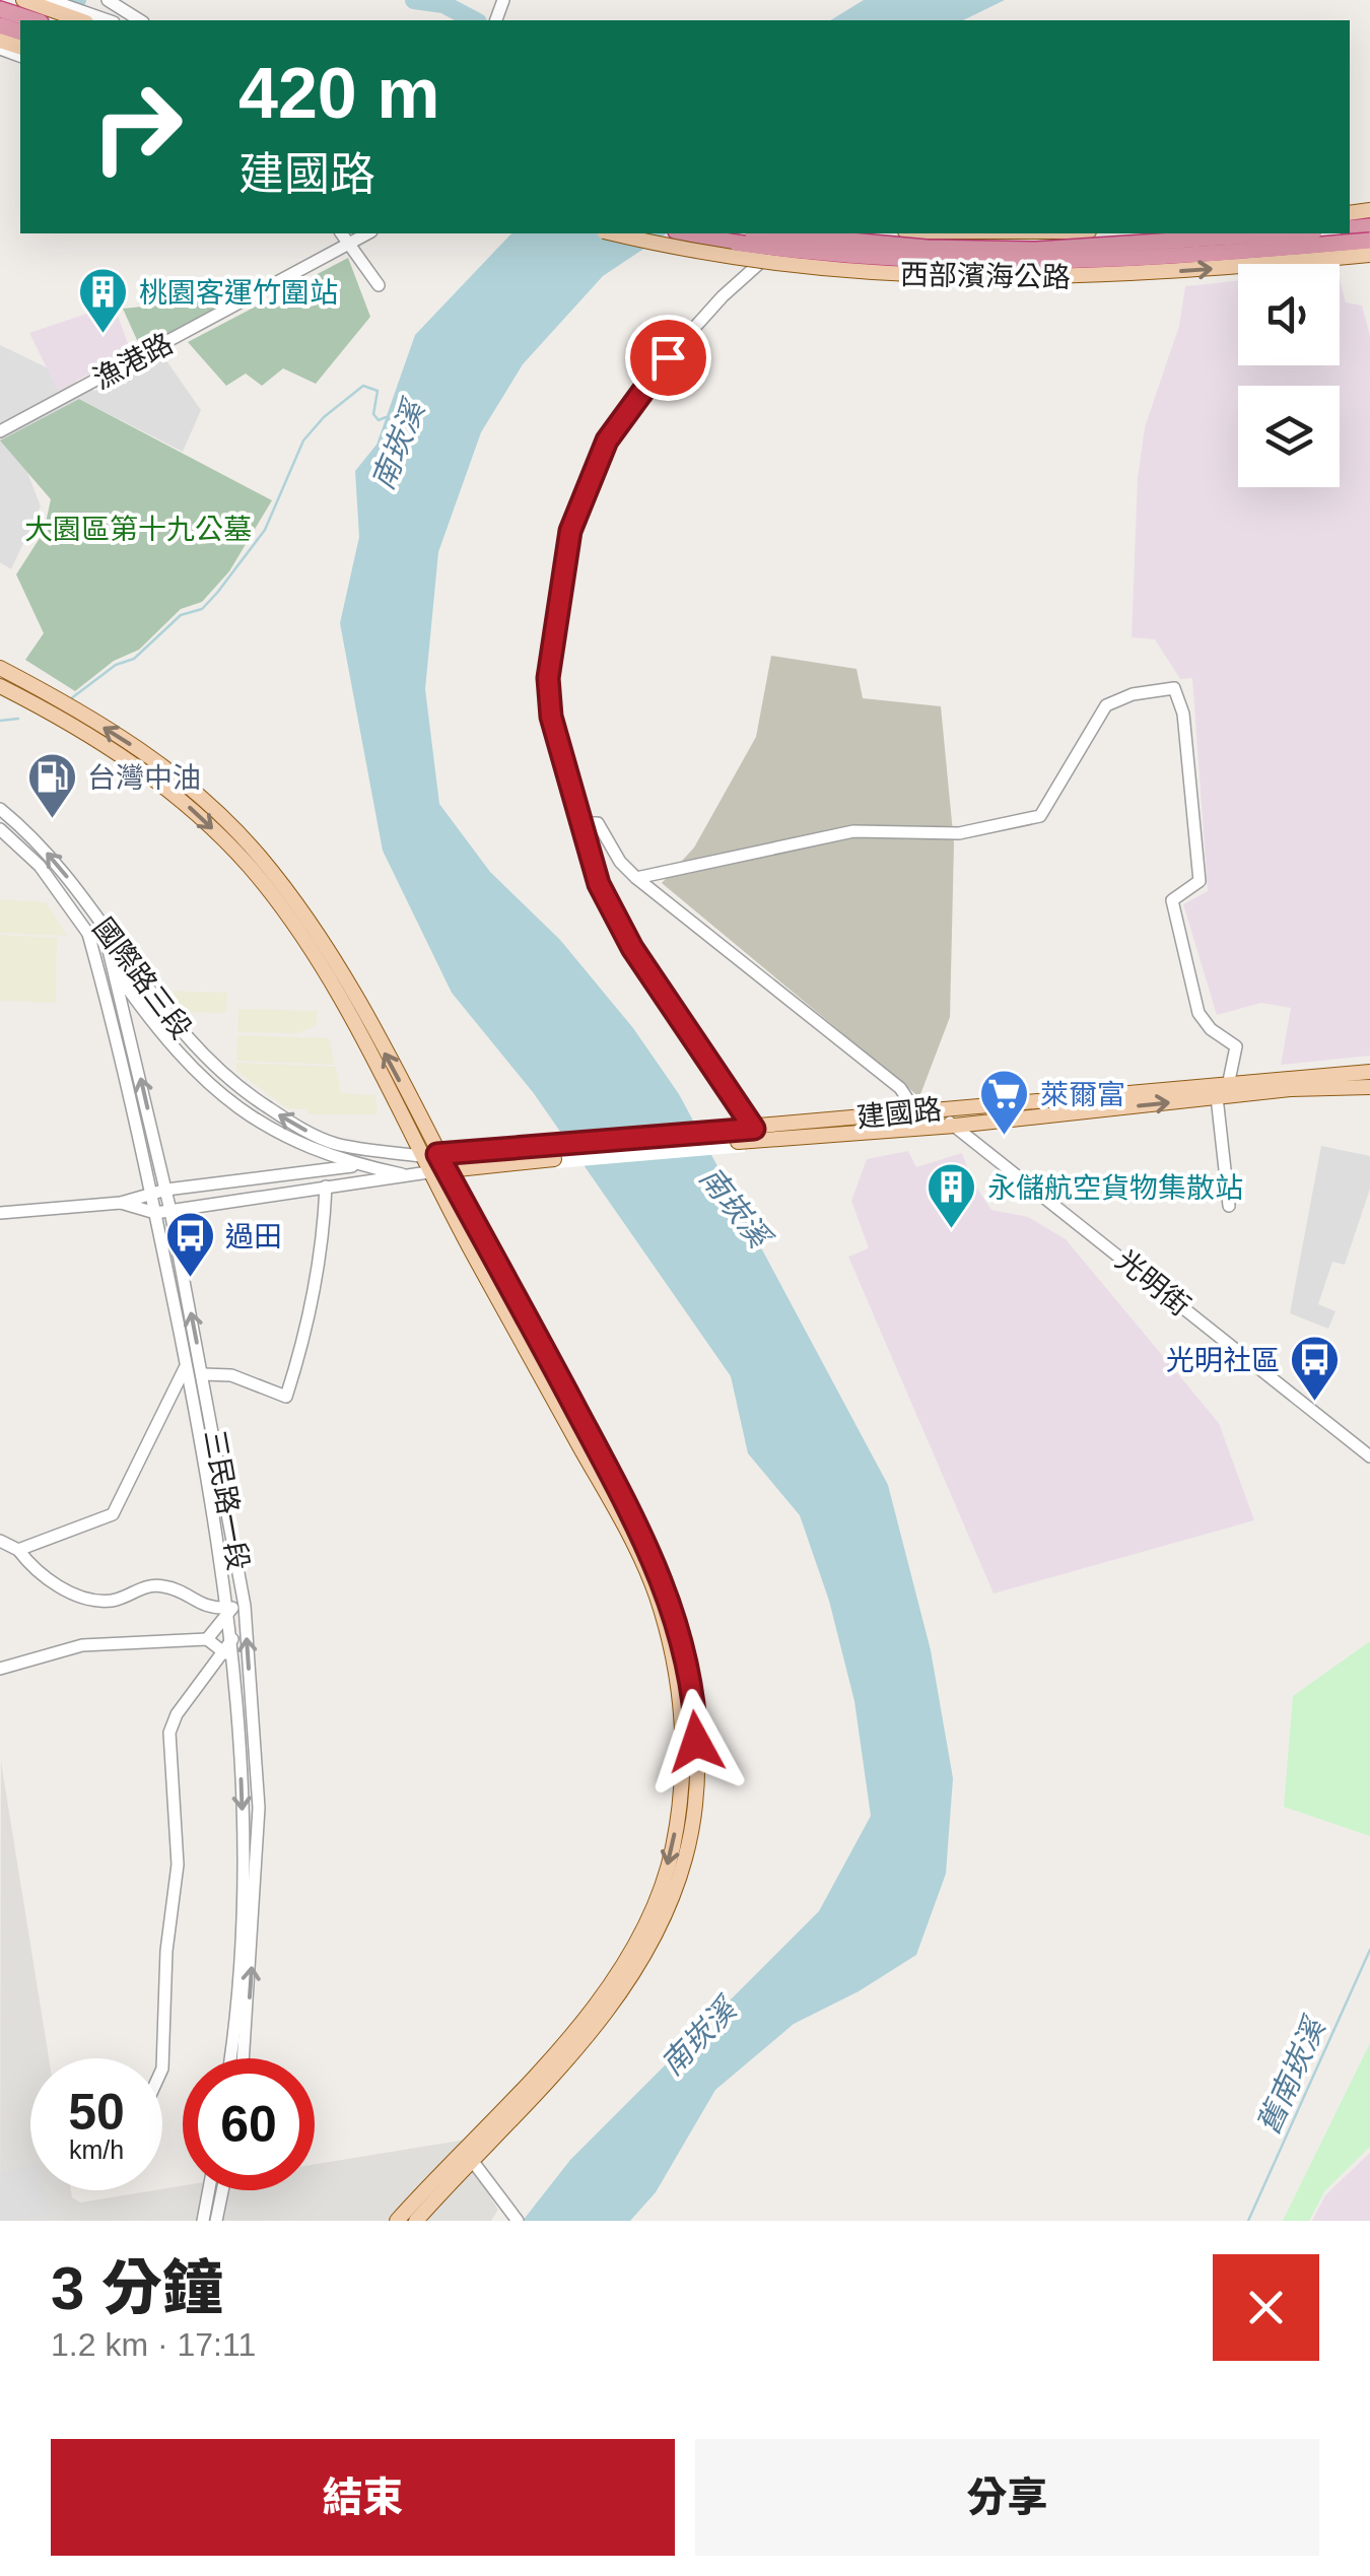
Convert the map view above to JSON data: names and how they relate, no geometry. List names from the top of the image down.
{
  "streets": {
    "main road": ["西部濱海公路", "建國路"],
    "street": [
      "漁港路",
      "國際路三段",
      "光明街",
      "三民路一段"
    ]
  },
  "crossings": [
    ["國際路三段", "三民路一段"],
    ["建國路", "光明街"]
  ],
  "one_way": ["西部濱海公路"],
  "water": ["南崁溪", "舊南崁溪"],
  "parks": ["大園區第十九公墓"],
  "places": {
    "building": ["桃園客運竹圍站", "永儲航空貨物集散站"],
    "fuel station": ["台灣中油"],
    "supermarket": ["萊爾富"],
    "bus stop": ["過田", "光明社區"]
  },
  "page": {
    "turn": ["420 m", "建國路"],
    "speed": "50 km/h",
    "limit": "60",
    "heading": ["3 分鐘", "1.2 km · 17:11"],
    "buttons": ["結束", "分享"]
  }
}
